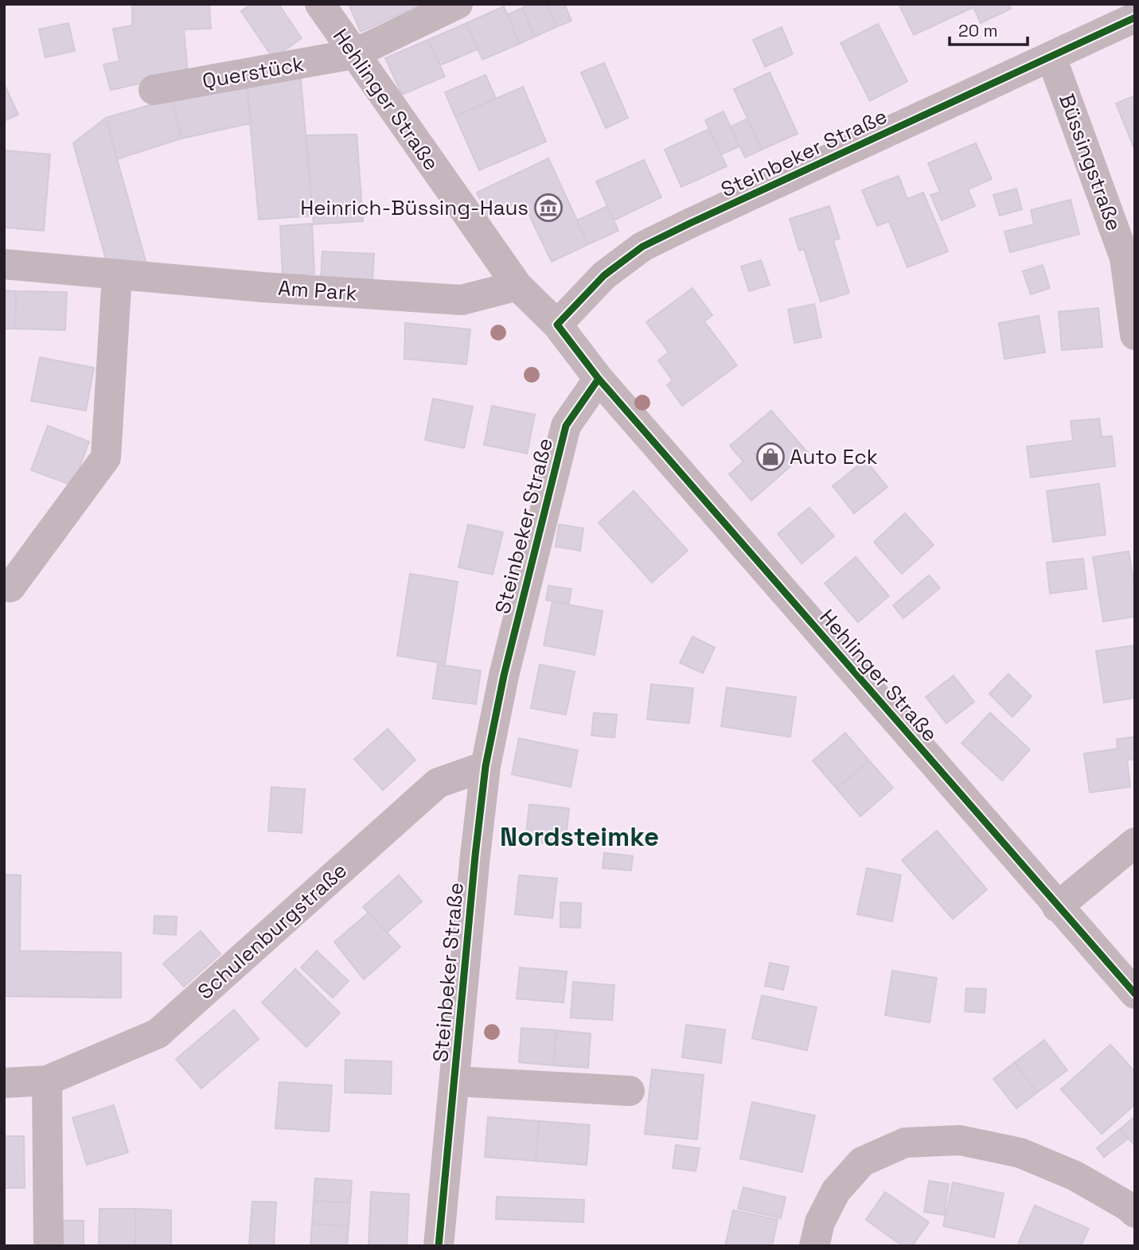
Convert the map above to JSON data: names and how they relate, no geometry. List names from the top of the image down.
{
  "streets": {
    "street": [
      "Querstück",
      "Hehlinger Straße",
      "Steinbeker Straße",
      "Büssingstraße",
      "Am Park",
      "Schulenburgstraße"
    ]
  },
  "crossings": [
    ["Querstück", "Hehlinger Straße"],
    ["Hehlinger Straße", "Steinbeker Straße"],
    ["Hehlinger Straße", "Am Park"],
    ["Steinbeker Straße", "Büssingstraße"],
    ["Steinbeker Straße", "Schulenburgstraße"]
  ],
  "districts": ["Nordsteimke"],
  "places": {
    "museum": ["Heinrich-Büssing-Haus"],
    "shop": ["Auto Eck"]
  },
  "scale_bar": "20 m"
}
